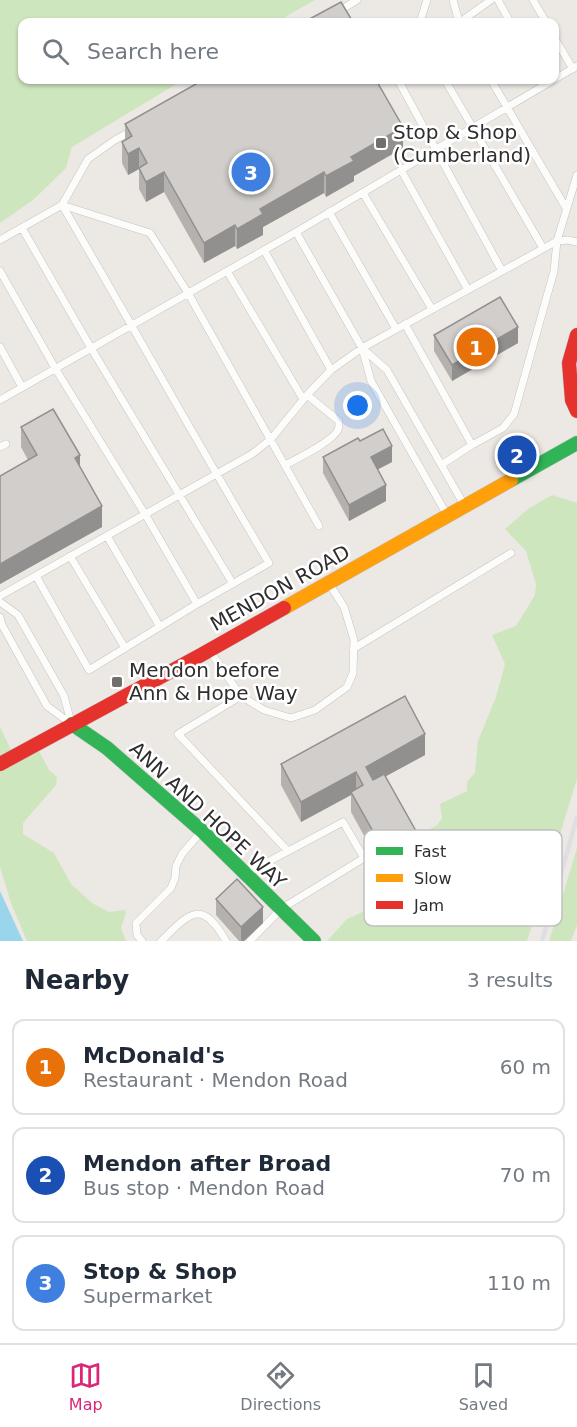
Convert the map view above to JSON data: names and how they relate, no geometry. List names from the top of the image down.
{
  "streets": {
    "main road": ["MENDON ROAD", "ANN AND HOPE WAY"]
  },
  "crossings": [
    ["MENDON ROAD", "ANN AND HOPE WAY"]
  ],
  "places": {
    "transit": ["Stop & Shop (Cumberland)", "Mendon before Ann & Hope Way"]
  },
  "legend": ["Fast", "Slow", "Jam"],
  "page": {
    "search": "Search here",
    "pins": ["3", "1", "2"],
    "heading": ["Nearby", "3 results"],
    "list": [
      {
        "mark": "1",
        "name": "McDonald's",
        "note": "Restaurant · Mendon Road",
        "value": "60 m"
      },
      {
        "mark": "2",
        "name": "Mendon after Broad",
        "note": "Bus stop · Mendon Road",
        "value": "70 m"
      },
      {
        "mark": "3",
        "name": "Stop & Shop",
        "note": "Supermarket",
        "value": "110 m"
      }
    ],
    "nav": ["Map", "Directions", "Saved"]
  }
}
